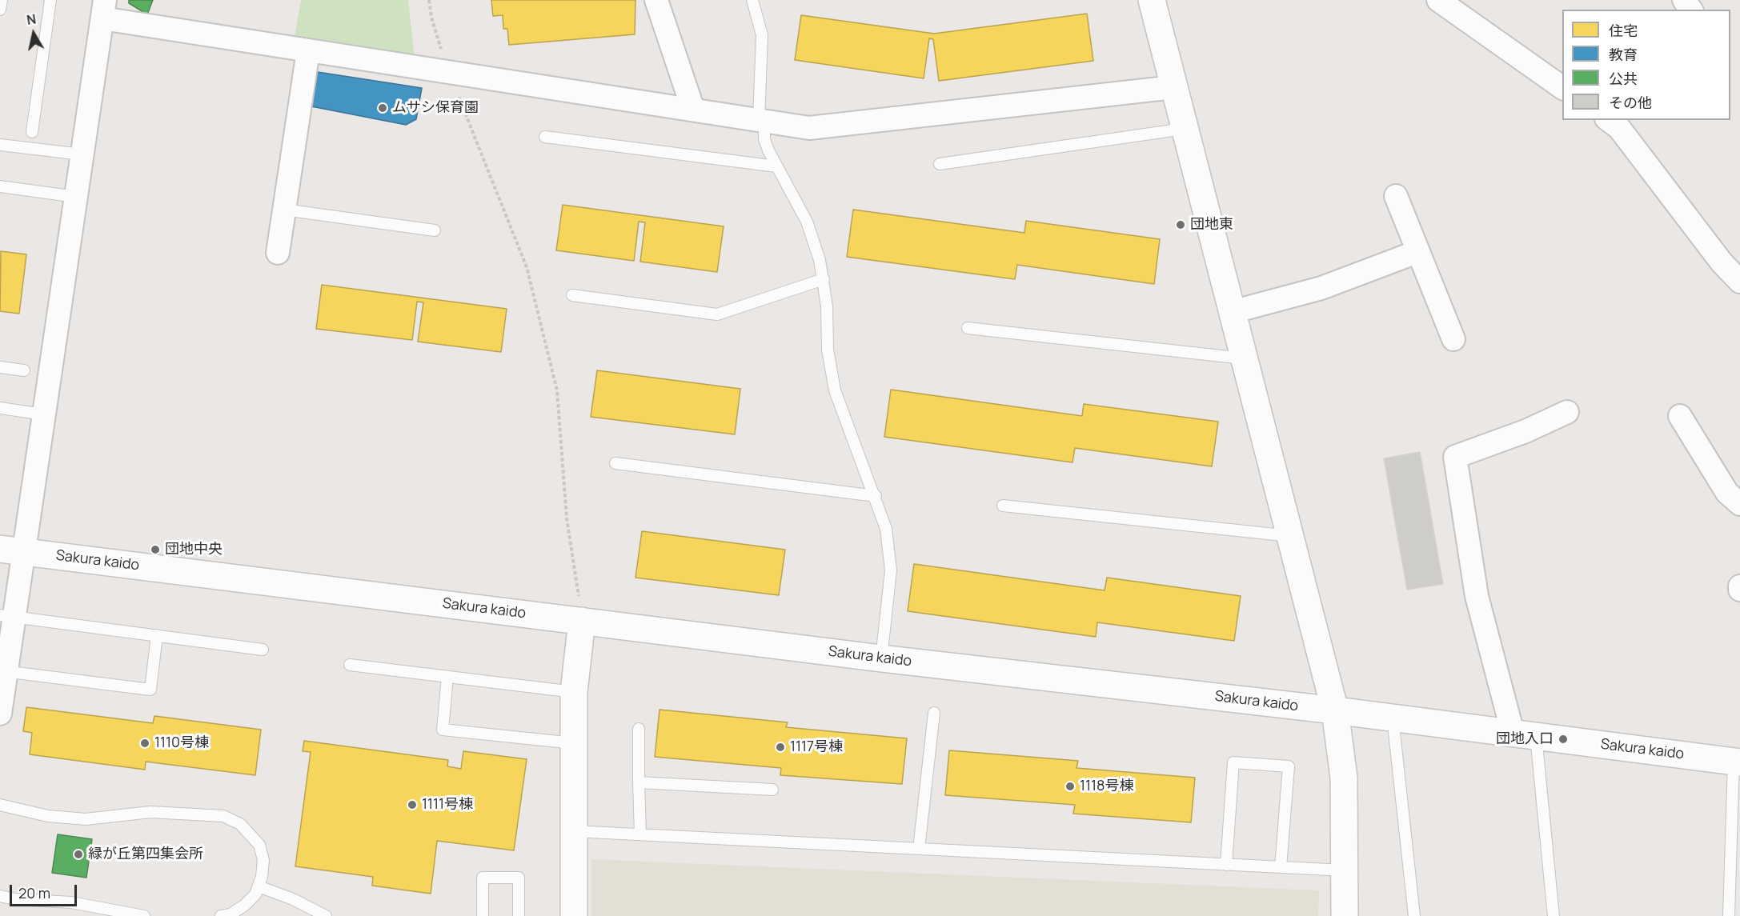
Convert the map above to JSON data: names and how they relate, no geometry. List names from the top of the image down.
{
  "streets": {
    "street": ["Sakura kaido"]
  },
  "places": [
    "ムサシ保育園",
    "団地東",
    "団地中央",
    "団地入口",
    "1110号棟",
    "1117号棟",
    "1118号棟",
    "1111号棟",
    "緑が丘第四集会所"
  ],
  "legend": [
    "住宅",
    "教育",
    "公共",
    "その他"
  ],
  "scale_bar": "20 m",
  "north": "top"
}
